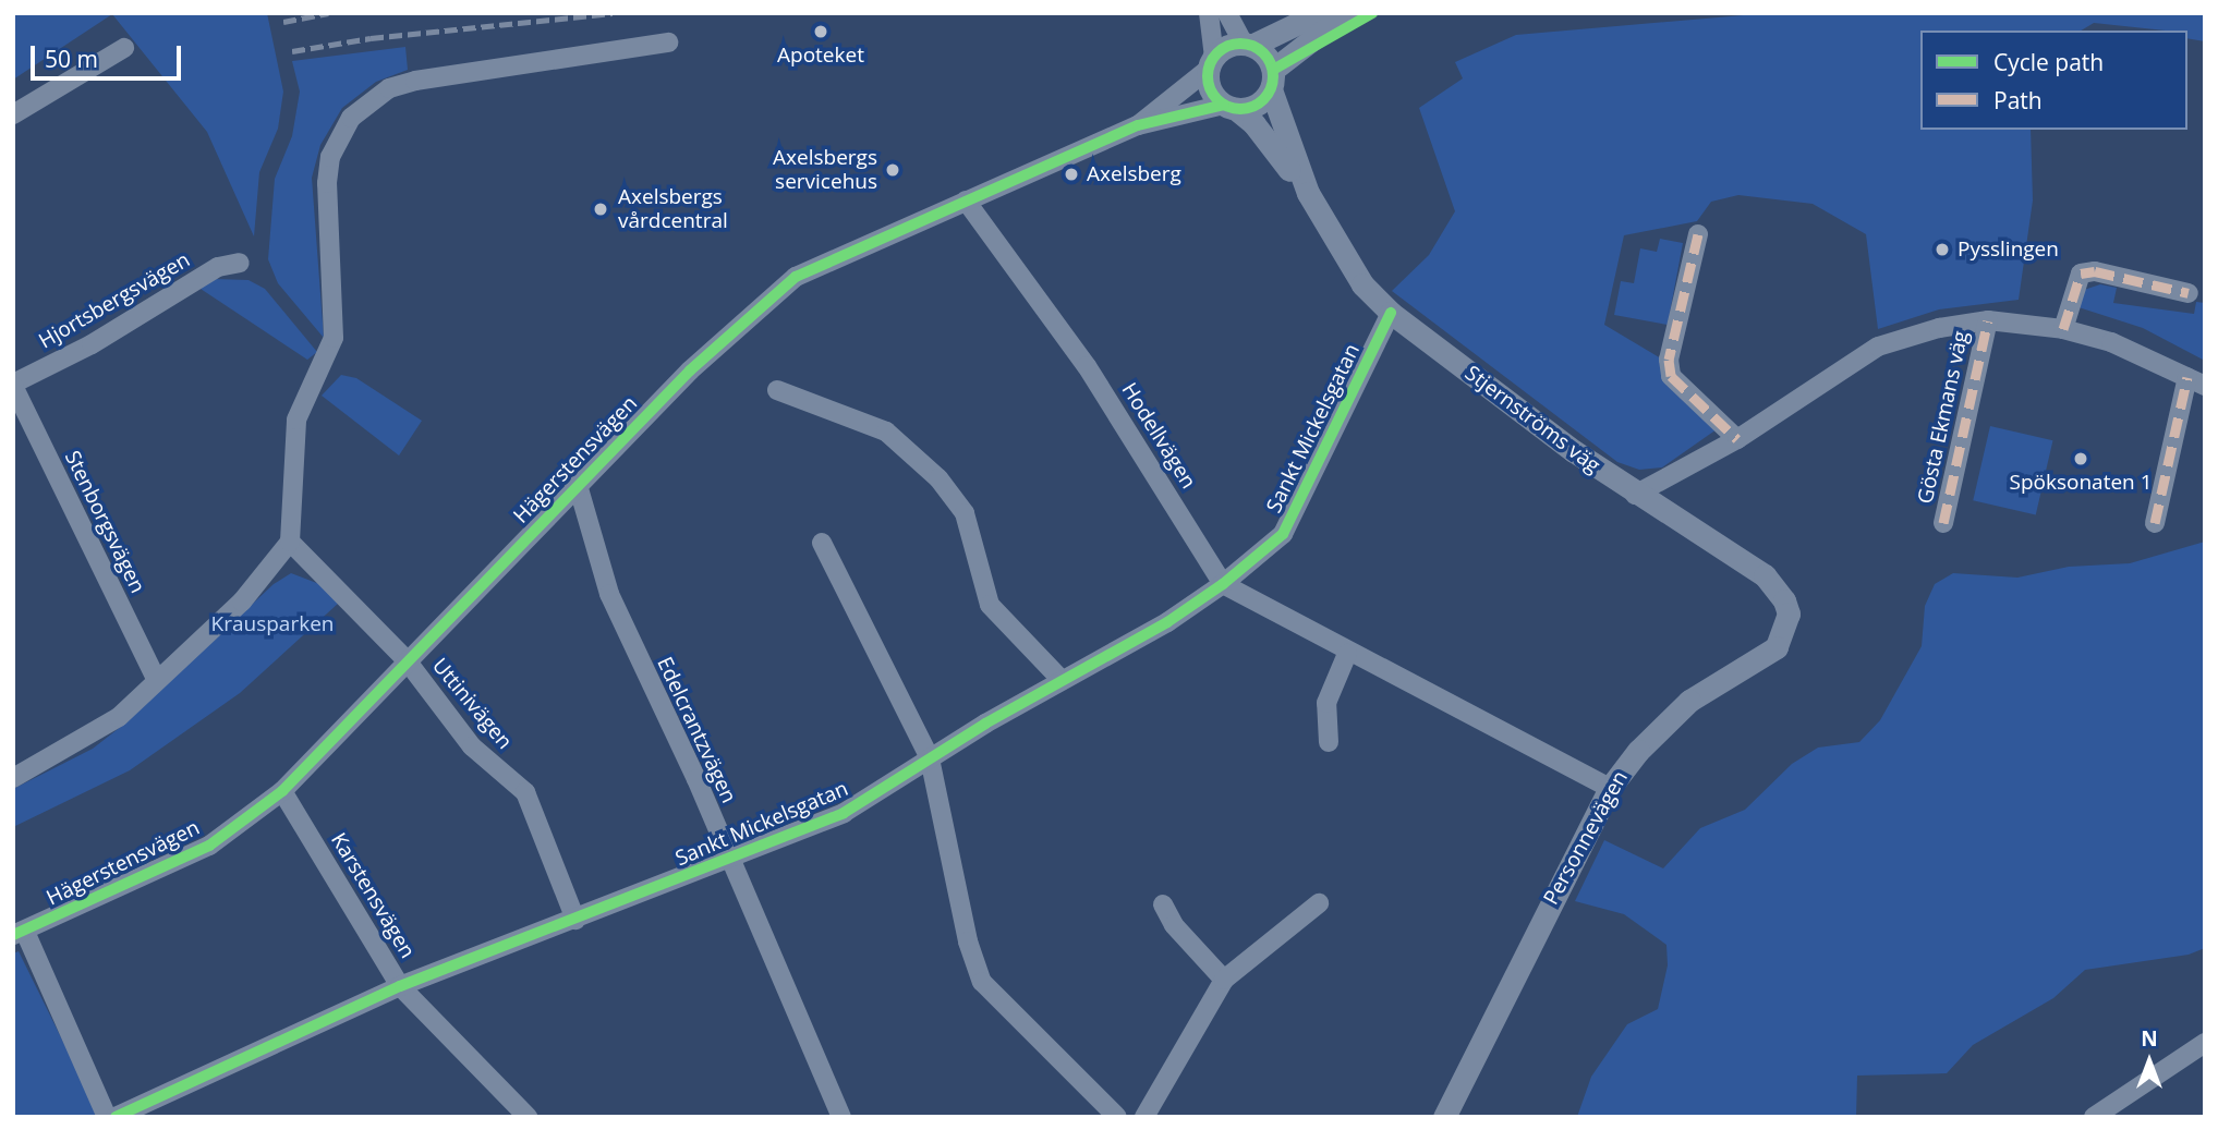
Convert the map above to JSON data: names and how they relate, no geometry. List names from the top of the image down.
{
  "streets": {
    "street": [
      "Hjortsbergsvägen",
      "Gösta Ekmans väg",
      "Stjernströms väg",
      "Sankt Mickelsgatan",
      "Hodellvägen",
      "Hägerstensvägen",
      "Stenborgsvägen",
      "Uttinivägen",
      "Edelcrantzvägen",
      "Personnevägen",
      "Karstensvägen"
    ]
  },
  "crossings": [
    ["Hjortsbergsvägen", "Stenborgsvägen"],
    ["Gösta Ekmans väg", "Stjernströms väg"],
    ["Stjernströms väg", "Sankt Mickelsgatan"],
    ["Stjernströms väg", "Hägerstensvägen"],
    ["Stjernströms väg", "Personnevägen"],
    ["Sankt Mickelsgatan", "Hodellvägen"],
    ["Sankt Mickelsgatan", "Uttinivägen"],
    ["Sankt Mickelsgatan", "Edelcrantzvägen"],
    ["Sankt Mickelsgatan", "Karstensvägen"],
    ["Hodellvägen", "Hägerstensvägen"],
    ["Hodellvägen", "Personnevägen"],
    ["Hägerstensvägen", "Uttinivägen"],
    ["Hägerstensvägen", "Edelcrantzvägen"],
    ["Hägerstensvägen", "Karstensvägen"]
  ],
  "parks": ["Krausparken"],
  "places": [
    "Apoteket",
    "Axelsbergs servicehus",
    "Axelsberg",
    "Axelsbergs vårdcentral",
    "Pysslingen",
    "Spöksonaten 1"
  ],
  "legend": ["Cycle path", "Path"],
  "scale_bar": "50 m",
  "north": "top"
}
